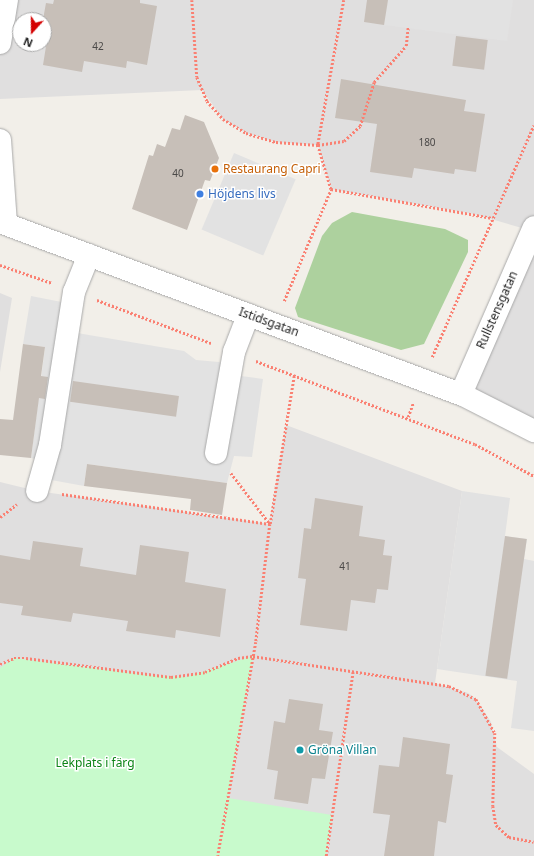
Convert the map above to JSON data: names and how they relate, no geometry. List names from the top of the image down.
{
  "streets": {
    "street": ["Rullstensgatan", "Istidsgatan"]
  },
  "crossings": [
    ["Rullstensgatan", "Istidsgatan"]
  ],
  "parks": ["Lekplats i färg"],
  "places": ["Restaurang Capri", "Höjdens livs", "Gröna Villan"],
  "house_numbers": [
    "42",
    "180",
    "40",
    "41"
  ],
  "north": "bottom"
}
